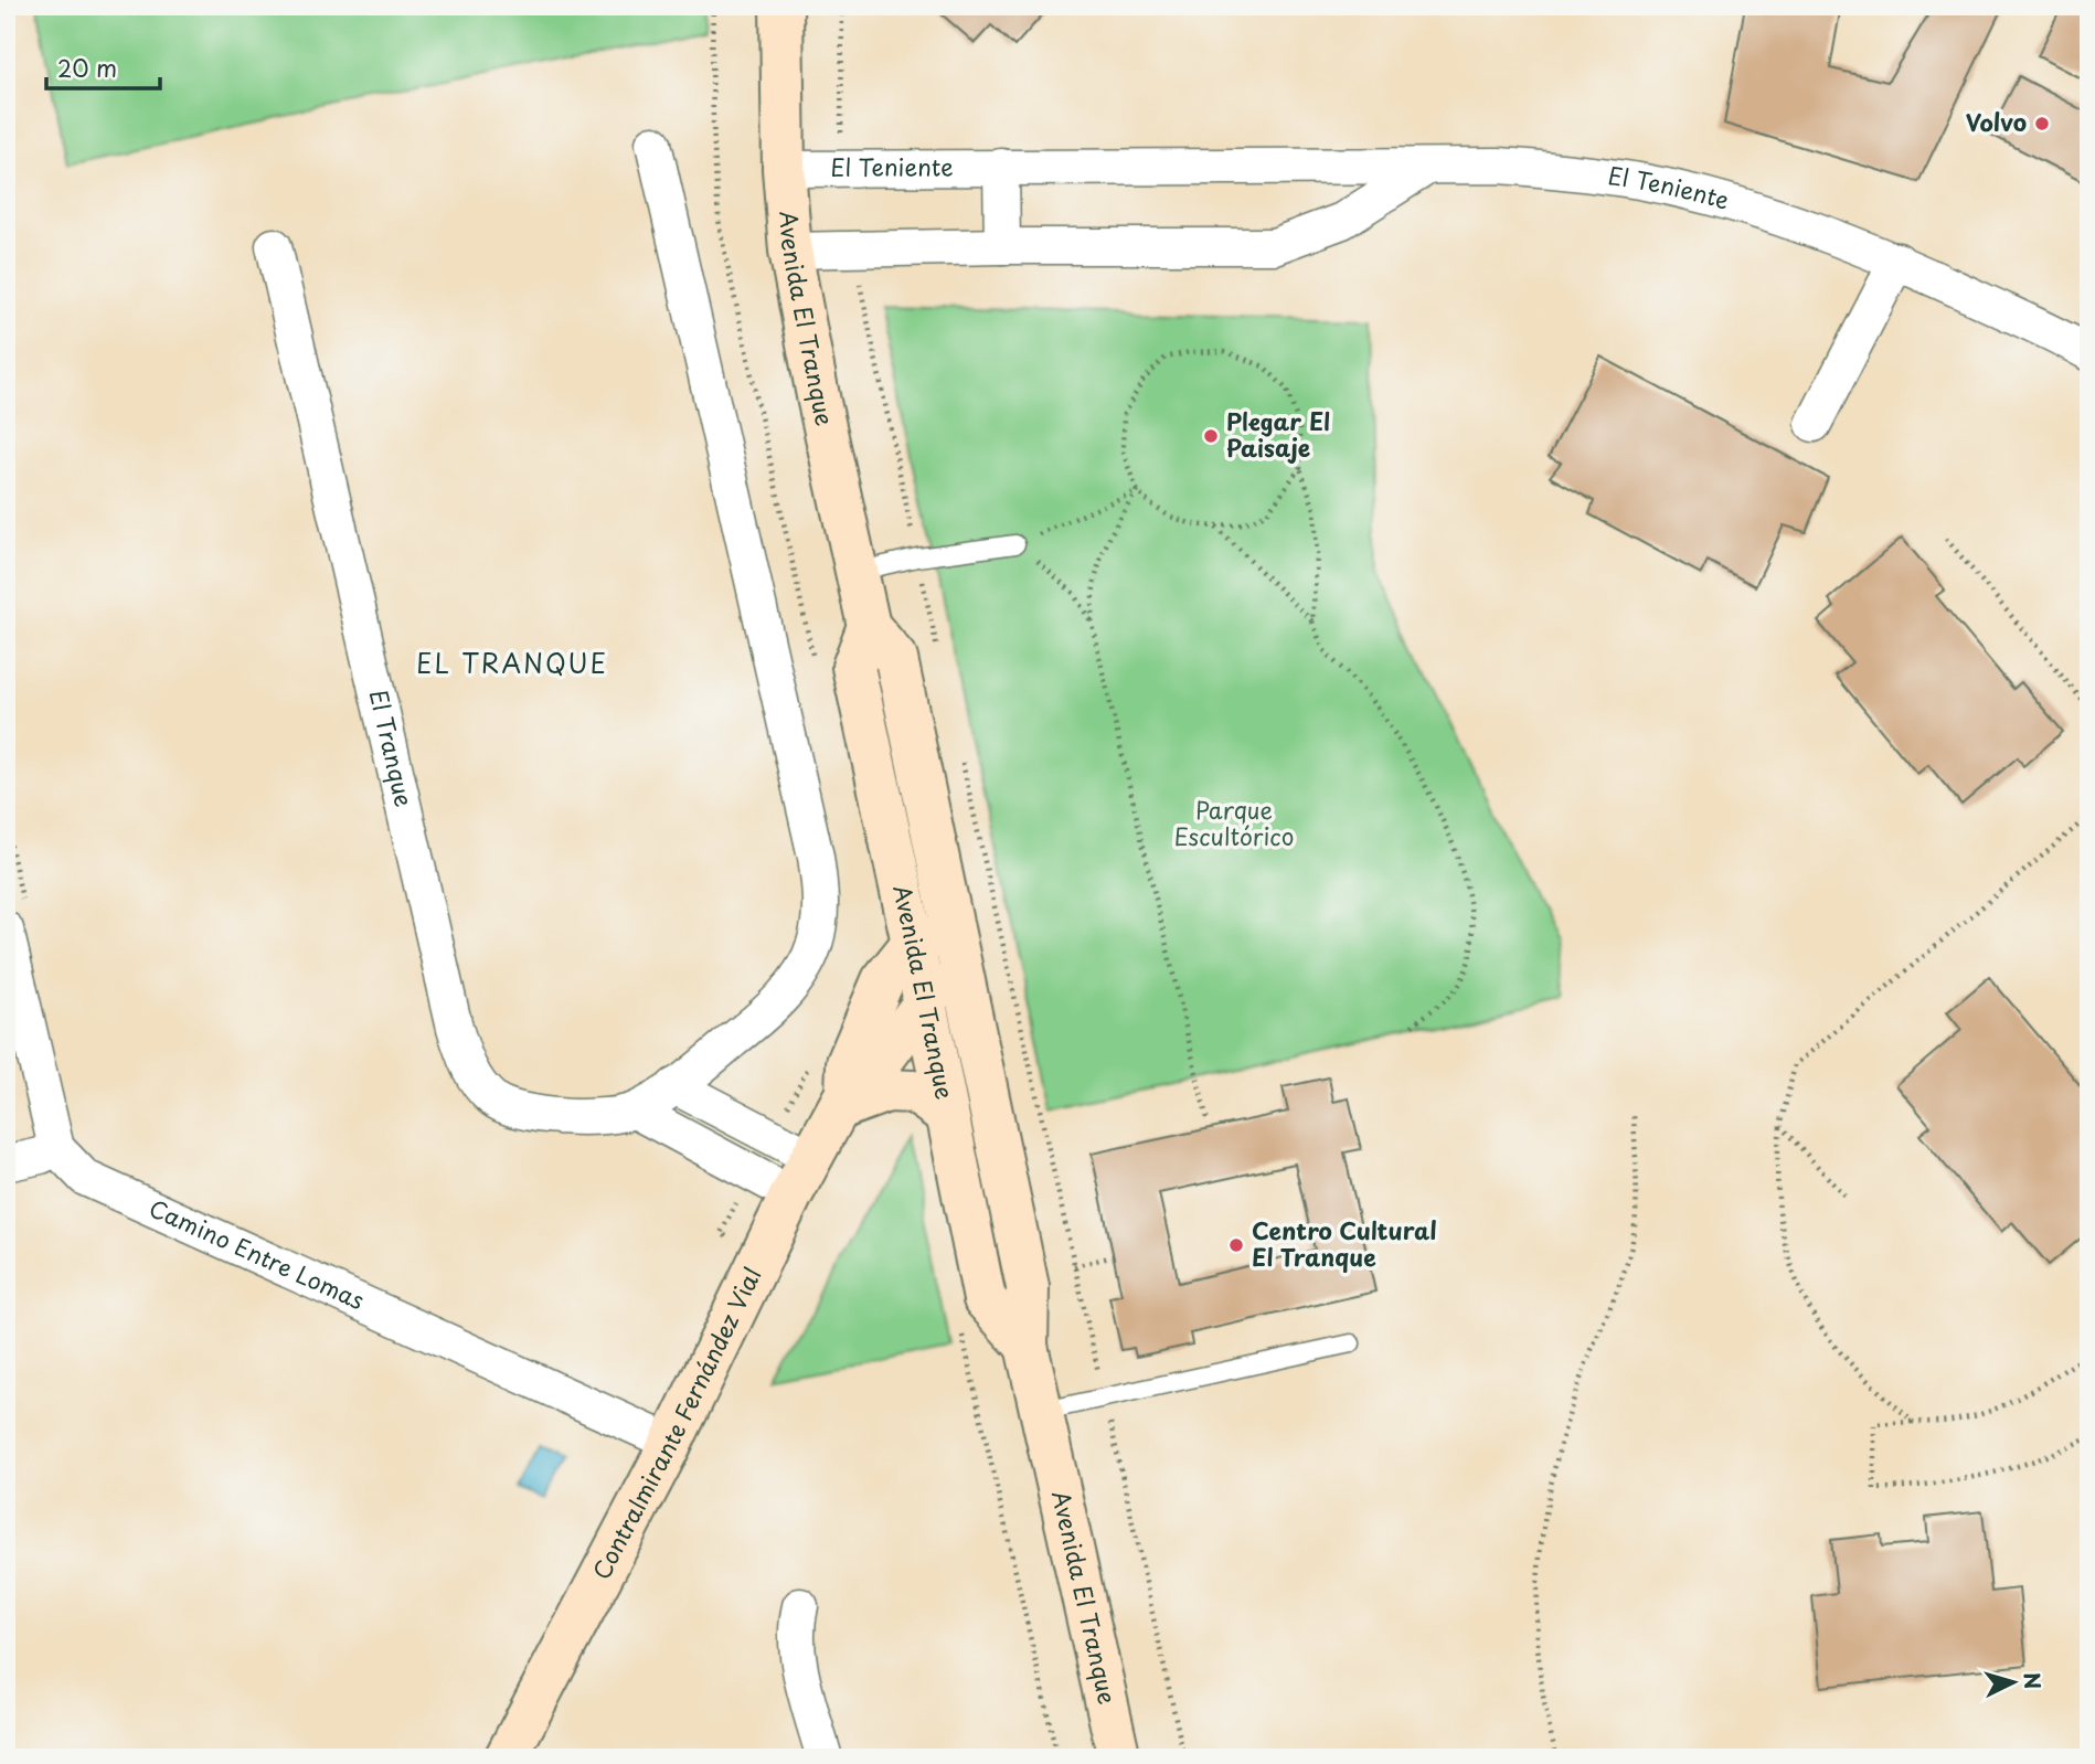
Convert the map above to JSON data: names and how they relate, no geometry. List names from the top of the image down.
{
  "streets": {
    "main road": ["Avenida El Tranque", "Contralmirante Fernández Vial"],
    "street": ["El Teniente", "El Tranque", "Camino Entre Lomas"]
  },
  "crossings": [
    ["El Teniente", "Avenida El Tranque"],
    ["Avenida El Tranque", "Contralmirante Fernández Vial"],
    ["Camino Entre Lomas", "Contralmirante Fernández Vial"]
  ],
  "districts": ["EL TRANQUE"],
  "parks": ["Parque Escultórico"],
  "places": ["Volvo", "Plegar El Paisaje", "Centro Cultural El Tranque"],
  "scale_bar": "20 m",
  "north": "right"
}
